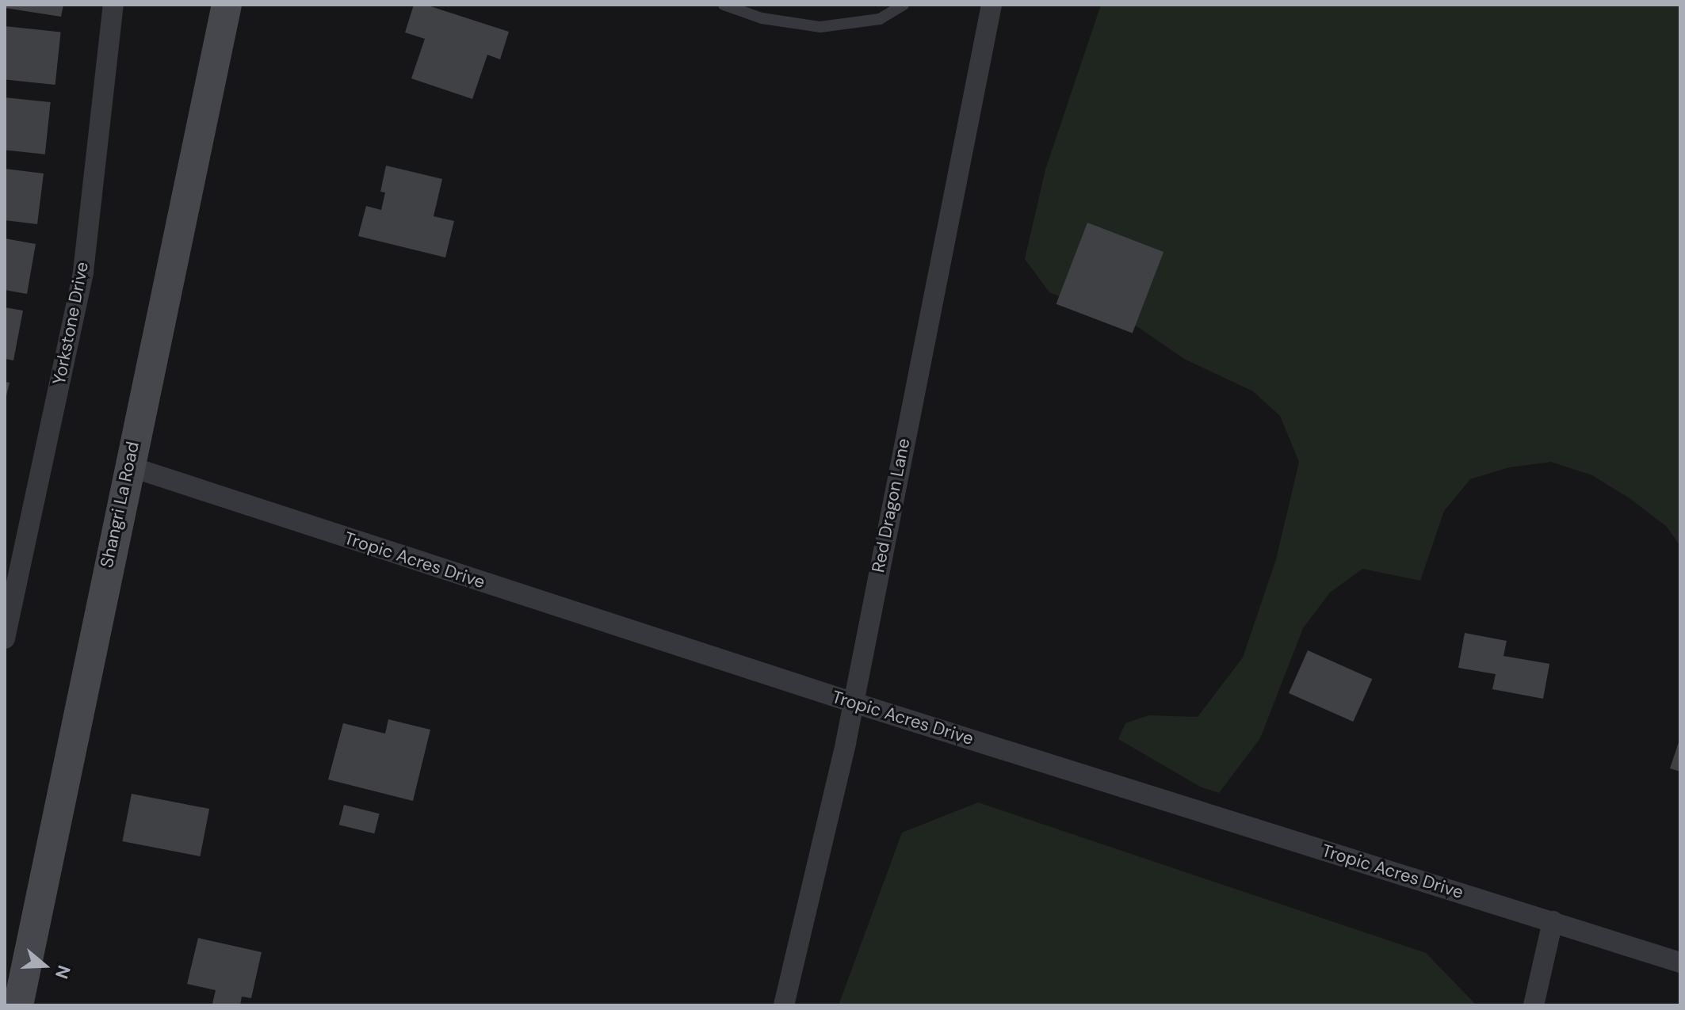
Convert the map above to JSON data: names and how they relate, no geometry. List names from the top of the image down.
{
  "streets": {
    "street": [
      "Yorkstone Drive",
      "Shangri La Road",
      "Red Dragon Lane",
      "Tropic Acres Drive"
    ]
  },
  "crossings": [
    ["Shangri La Road", "Tropic Acres Drive"],
    ["Red Dragon Lane", "Tropic Acres Drive"]
  ],
  "north": "right"
}
